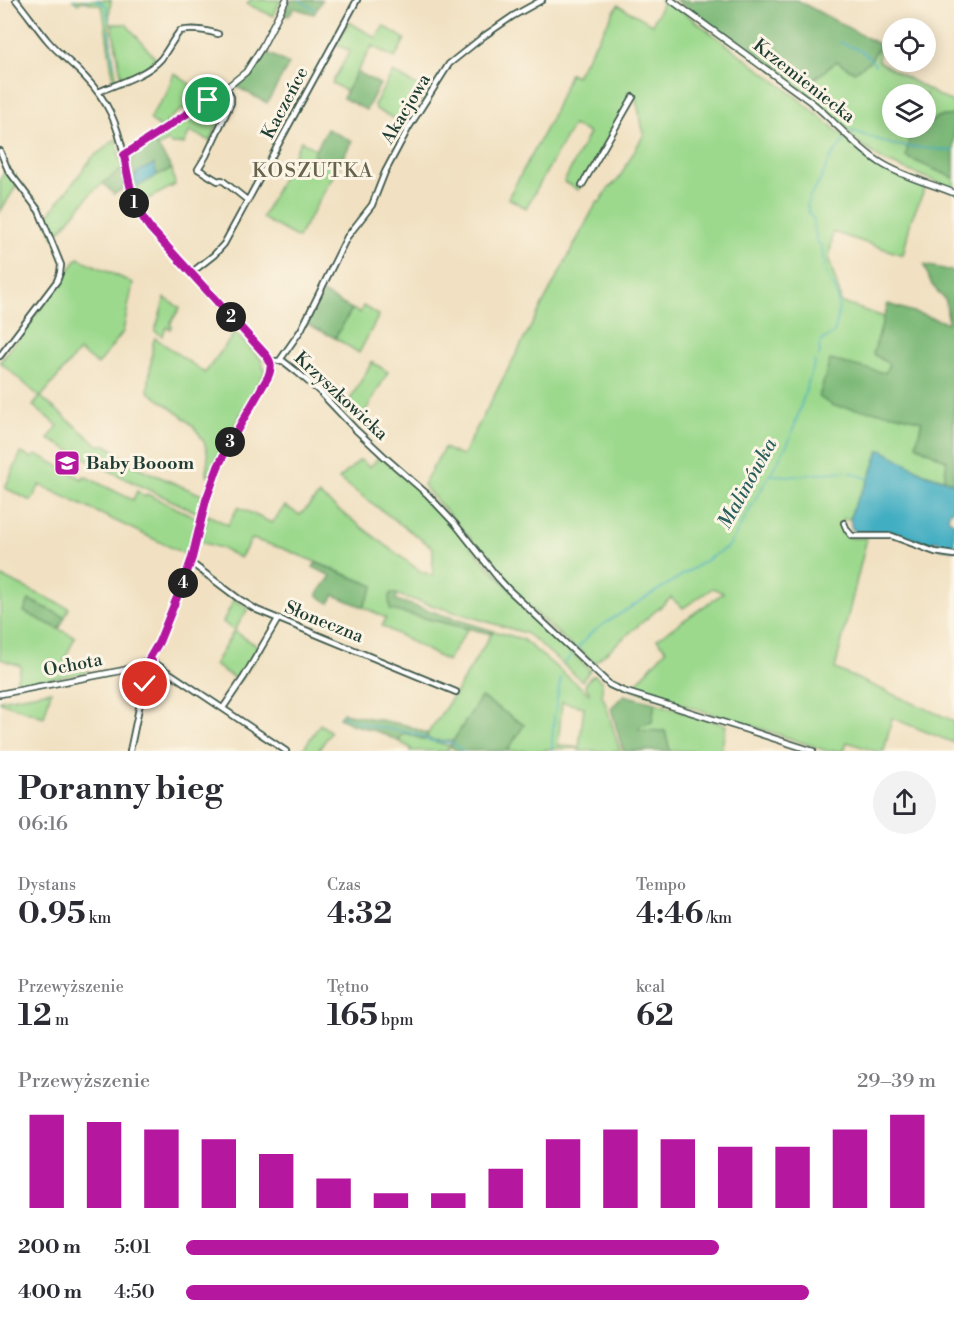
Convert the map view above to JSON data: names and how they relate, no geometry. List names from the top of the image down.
{
  "streets": {
    "street": [
      "Krzemieniecka",
      "Kaczeńce",
      "Akacjowa",
      "Krzyszkowicka",
      "Słoneczna",
      "Ochota"
    ]
  },
  "crossings": [
    ["Kaczeńce", "Krzyszkowicka"],
    ["Akacjowa", "Krzyszkowicka"]
  ],
  "districts": ["KOSZUTKA"],
  "water": ["Malinówka"],
  "places": {
    "school or university": ["Baby Booom"]
  },
  "page": {
    "pins": [
      "1",
      "2",
      "3",
      "4"
    ],
    "heading": ["Poranny bieg", "06:16"],
    "stats": [
      ["Dystans", "0.95 km"],
      ["Czas", "4:32"],
      ["Tempo", "4:46 /km"],
      ["Przewyższenie", "12 m"],
      ["Tętno", "165 bpm"],
      ["kcal", "62"]
    ],
    "chart": ["Przewyższenie", "29–39 m"],
    "list": [
      {
        "name": "200 m",
        "note": "5:01"
      },
      {
        "name": "400 m",
        "note": "4:50"
      }
    ]
  }
}
